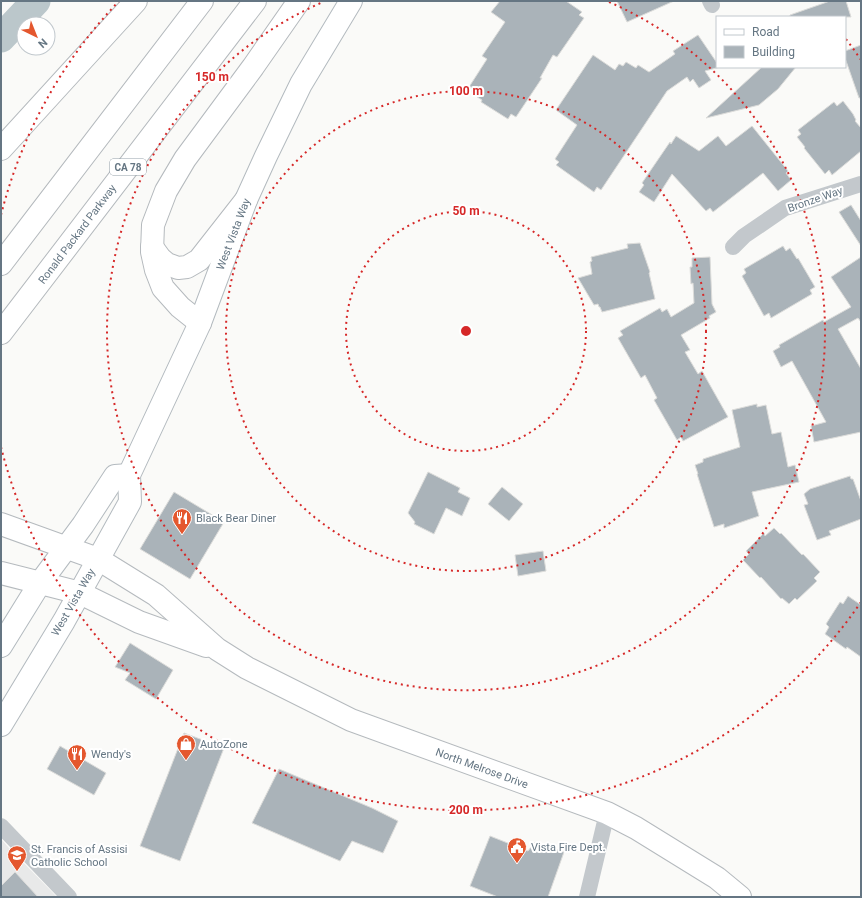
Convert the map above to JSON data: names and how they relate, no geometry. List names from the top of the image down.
{
  "streets": {
    "main road": [
      "CA 78",
      "Ronald Packard Parkway",
      "West Vista Way",
      "North Melrose Drive"
    ],
    "street": ["Bronze Way"]
  },
  "crossings": [
    ["West Vista Way", "North Melrose Drive"]
  ],
  "places": {
    "restaurant": ["Black Bear Diner", "Wendy's"],
    "shop": ["AutoZone"],
    "public building": ["Vista Fire Dept."],
    "school or university": ["St. Francis of Assisi Catholic School"]
  },
  "legend": ["Road", "Building"],
  "north": "bottom right",
  "rings": [
    "150 m",
    "100 m",
    "50 m",
    "200 m"
  ]
}
